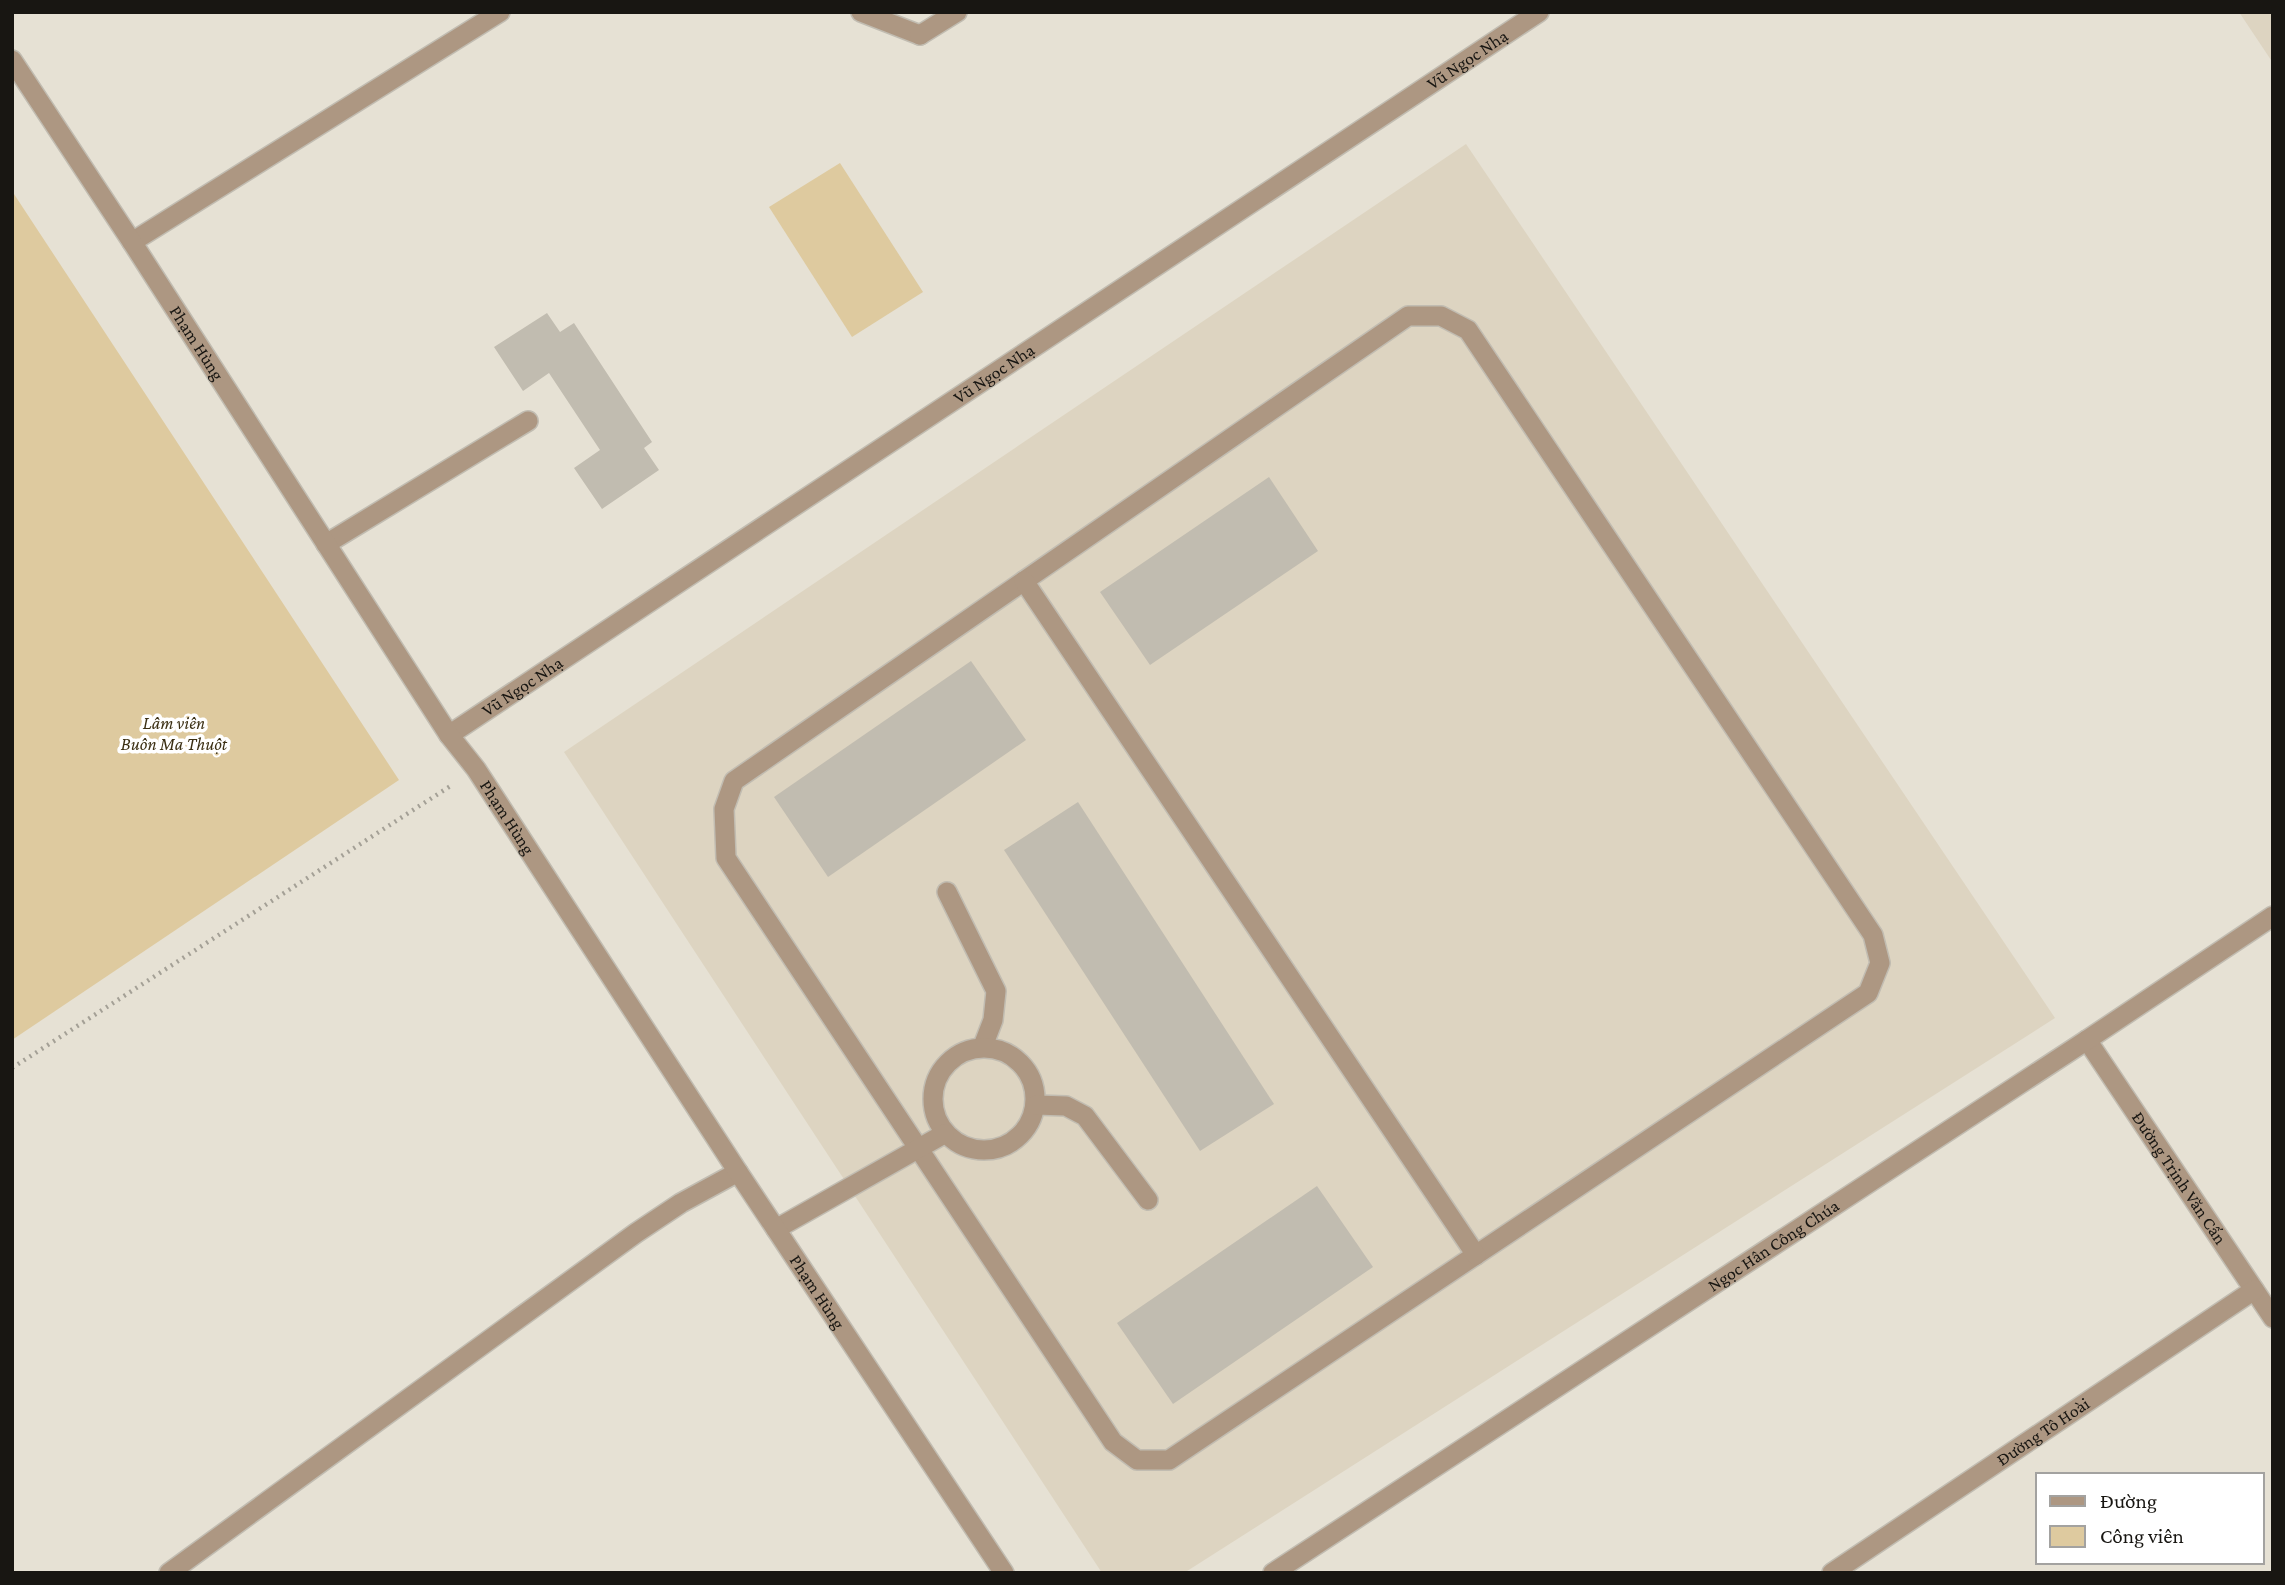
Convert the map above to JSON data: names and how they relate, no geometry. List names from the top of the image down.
{
  "streets": {
    "street": [
      "Vũ Ngọc Nhạ",
      "Phạm Hùng",
      "Đường Trịnh Văn Cấn",
      "Ngọc Hân Công Chúa",
      "Đường Tô Hoài"
    ]
  },
  "crossings": [
    ["Vũ Ngọc Nhạ", "Phạm Hùng"],
    ["Đường Trịnh Văn Cấn", "Ngọc Hân Công Chúa"],
    ["Đường Trịnh Văn Cấn", "Đường Tô Hoài"]
  ],
  "parks": ["Lâm viên Buôn Ma Thuột"],
  "legend": ["Đường", "Công viên"]
}
